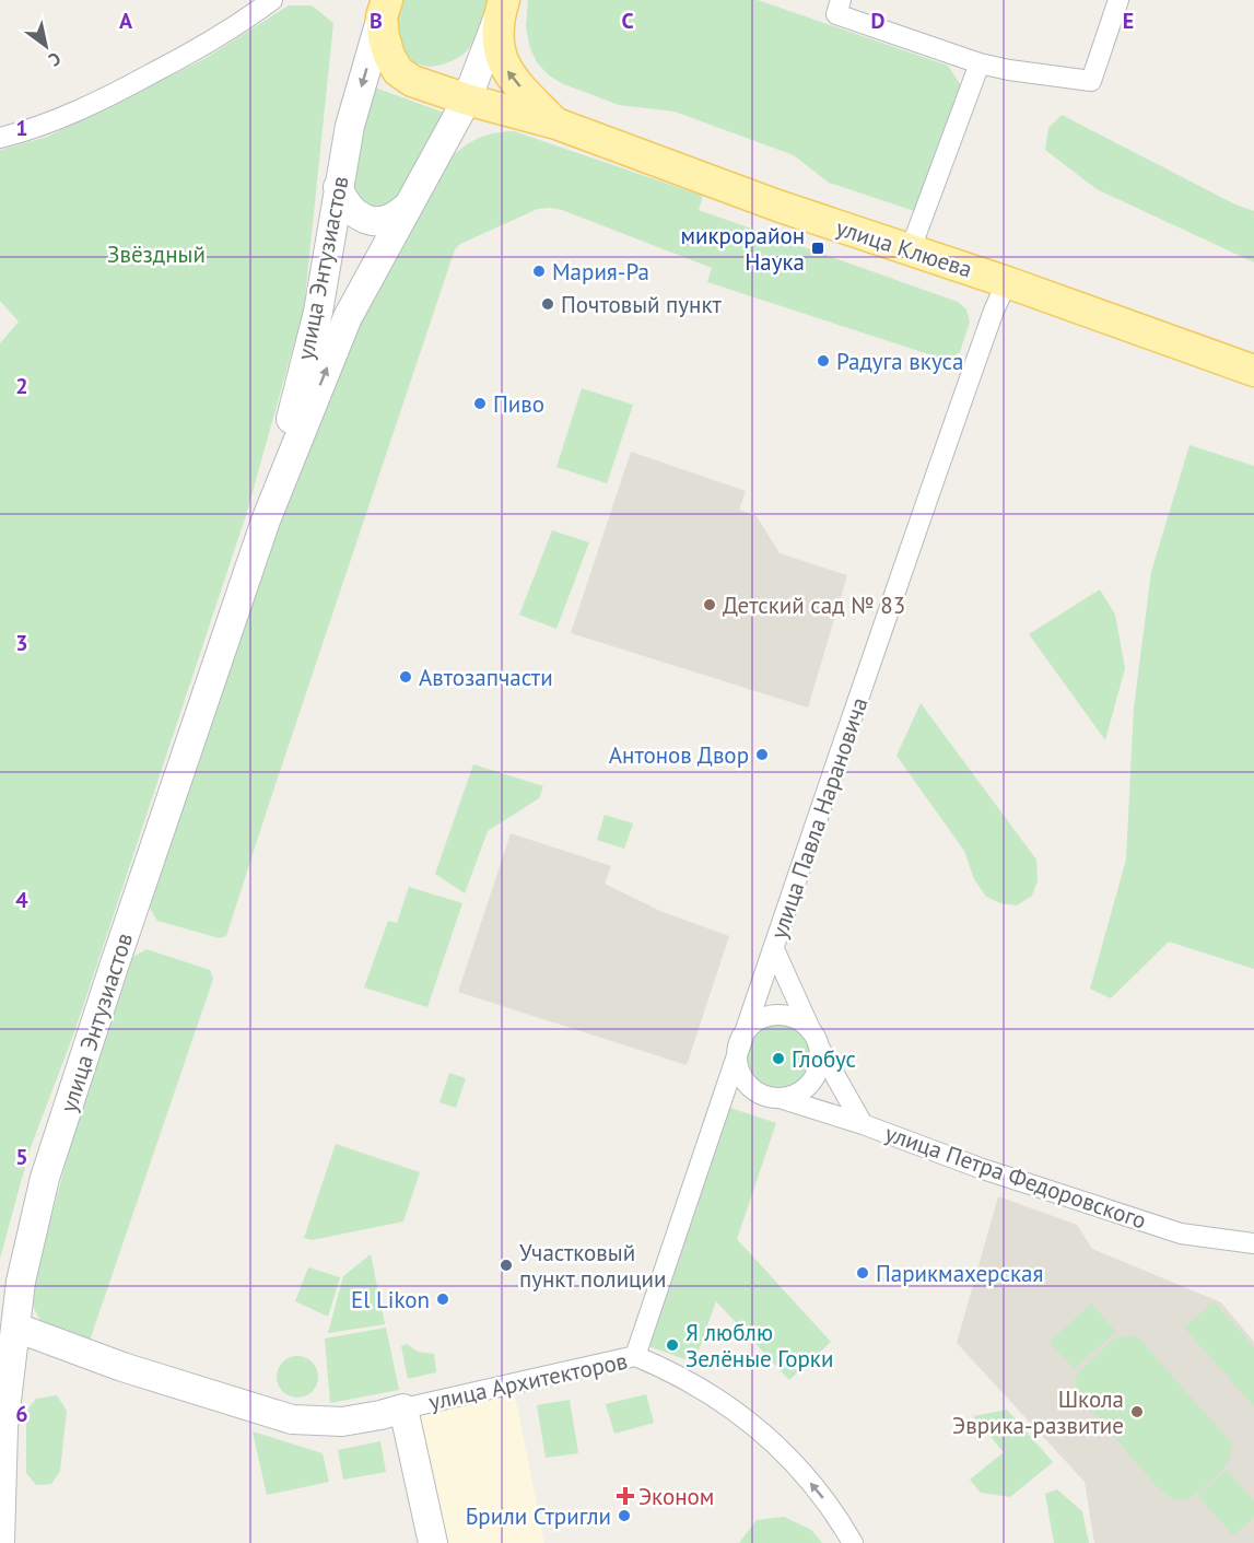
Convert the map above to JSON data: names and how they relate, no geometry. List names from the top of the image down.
{
  "streets": {
    "main road": ["улица Клюева", "улица Энтузиастов", "улица Архитекторов"],
    "street": ["улица Павла Нарановича", "улица Петра Федоровского"]
  },
  "crossings": [
    ["улица Клюева", "улица Энтузиастов"],
    ["улица Клюева", "улица Павла Нарановича"],
    ["улица Энтузиастов", "улица Архитекторов"],
    ["улица Павла Нарановича", "улица Петра Федоровского"],
    ["улица Павла Нарановича", "улица Архитекторов"]
  ],
  "parks": ["Звёздный"],
  "places": {
    "transit": ["микрорайон Наука"],
    "other": [
      "Мария-Ра",
      "Почтовый пункт",
      "Радуга вкуса",
      "Пиво",
      "Детский сад № 83",
      "Автозапчасти",
      "Антонов Двор",
      "Глобус",
      "Участковый пункт полиции",
      "Парикмахерская",
      "El Likon",
      "Я люблю Зелёные Горки",
      "Школа Эврика-развитие",
      "Брили Стригли"
    ],
    "health": ["Эконом"]
  },
  "north": "bottom right",
  "grid": {
    "columns": [
      "A",
      "B",
      "C",
      "D",
      "E"
    ],
    "rows": [
      "1",
      "2",
      "3",
      "4",
      "5",
      "6"
    ]
  }
}
